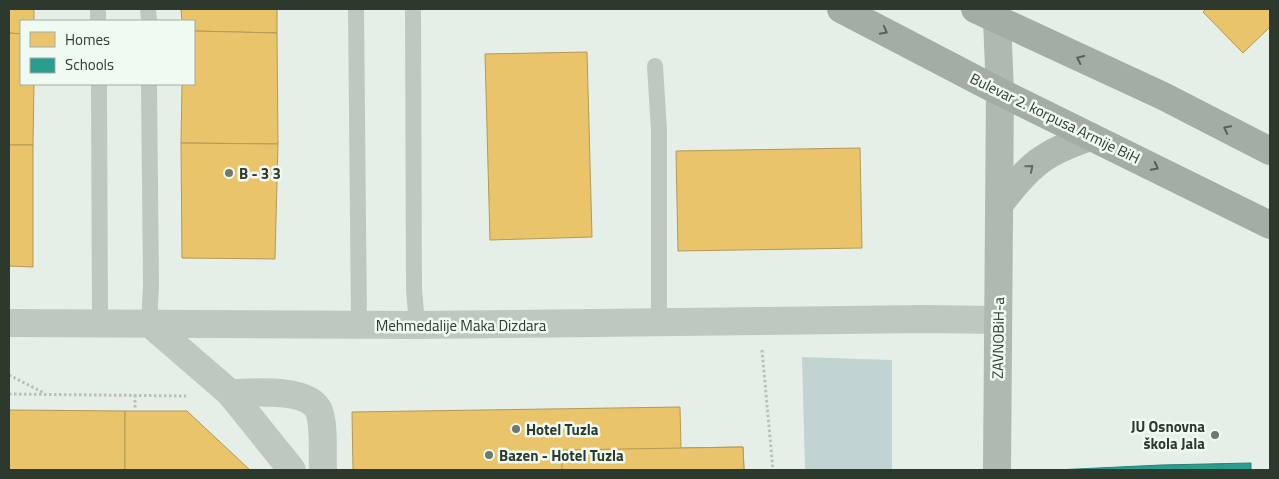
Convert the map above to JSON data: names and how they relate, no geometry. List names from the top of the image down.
{
  "streets": {
    "main road": ["Bulevar 2. korpusa Armije BiH"],
    "street": ["Mehmedalije Maka Dizdara", "ZAVNOBiH-a"]
  },
  "crossings": [
    ["Mehmedalije Maka Dizdara", "ZAVNOBiH-a"]
  ],
  "places": [
    "B - 3 3",
    "Hotel Tuzla",
    "JU Osnovna škola Jala",
    "Bazen - Hotel Tuzla"
  ],
  "legend": ["Homes", "Schools"]
}
